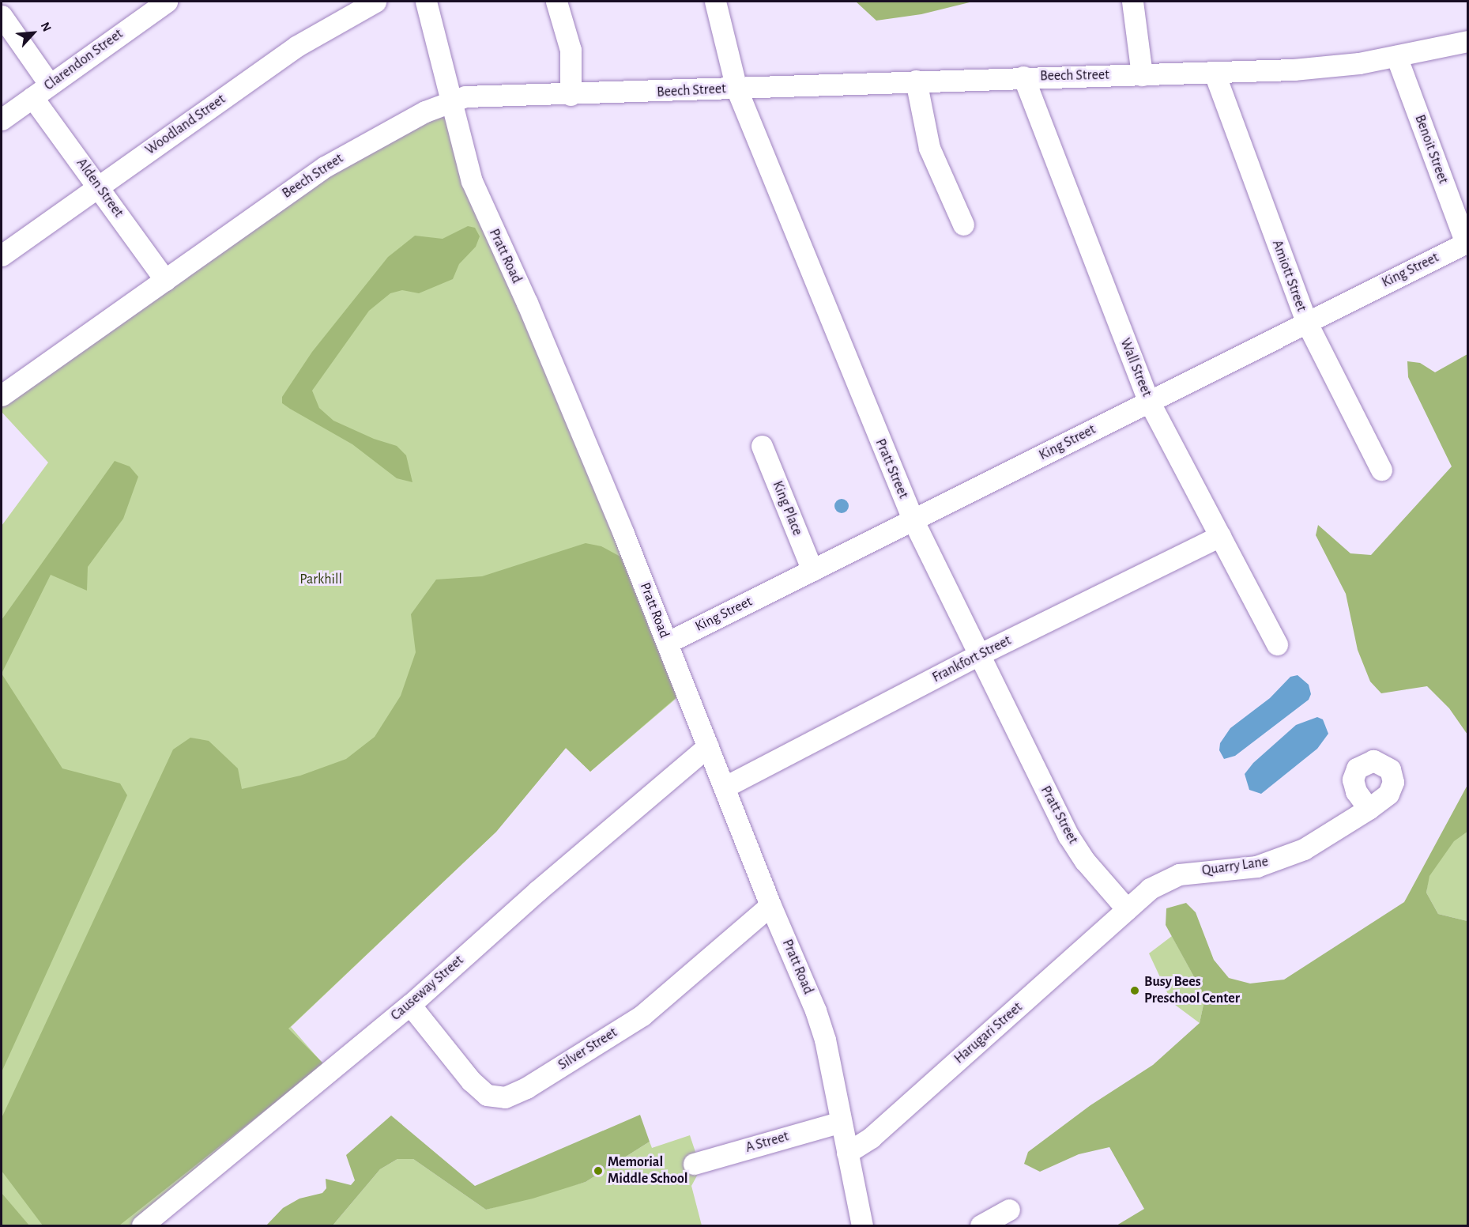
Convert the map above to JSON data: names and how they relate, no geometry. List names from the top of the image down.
{
  "streets": {
    "street": [
      "Clarendon Street",
      "Beech Street",
      "Woodland Street",
      "Benoit Street",
      "Alden Street",
      "Pratt Road",
      "King Street",
      "Amiott Street",
      "Wall Street",
      "Pratt Street",
      "King Place",
      "Frankfort Street",
      "Quarry Lane",
      "Causeway Street",
      "Harugari Street",
      "Silver Street",
      "A Street"
    ]
  },
  "crossings": [
    ["Clarendon Street", "Alden Street"],
    ["Beech Street", "Benoit Street"],
    ["Beech Street", "Alden Street"],
    ["Beech Street", "Pratt Road"],
    ["Beech Street", "Amiott Street"],
    ["Beech Street", "Wall Street"],
    ["Beech Street", "Pratt Street"],
    ["Woodland Street", "Alden Street"],
    ["Benoit Street", "King Street"],
    ["Pratt Road", "King Street"],
    ["Pratt Road", "Frankfort Street"],
    ["Pratt Road", "Causeway Street"],
    ["Pratt Road", "Harugari Street"],
    ["Pratt Road", "Silver Street"],
    ["Pratt Road", "A Street"],
    ["King Street", "Amiott Street"],
    ["King Street", "Wall Street"],
    ["King Street", "Pratt Street"],
    ["King Street", "King Place"],
    ["Wall Street", "Frankfort Street"],
    ["Pratt Street", "Frankfort Street"],
    ["Pratt Street", "Quarry Lane"],
    ["Pratt Street", "Harugari Street"],
    ["Quarry Lane", "Harugari Street"],
    ["Causeway Street", "Silver Street"]
  ],
  "parks": ["Parkhill"],
  "places": ["Busy Bees Preschool Center", "Memorial Middle School"],
  "north": "top right"
}
